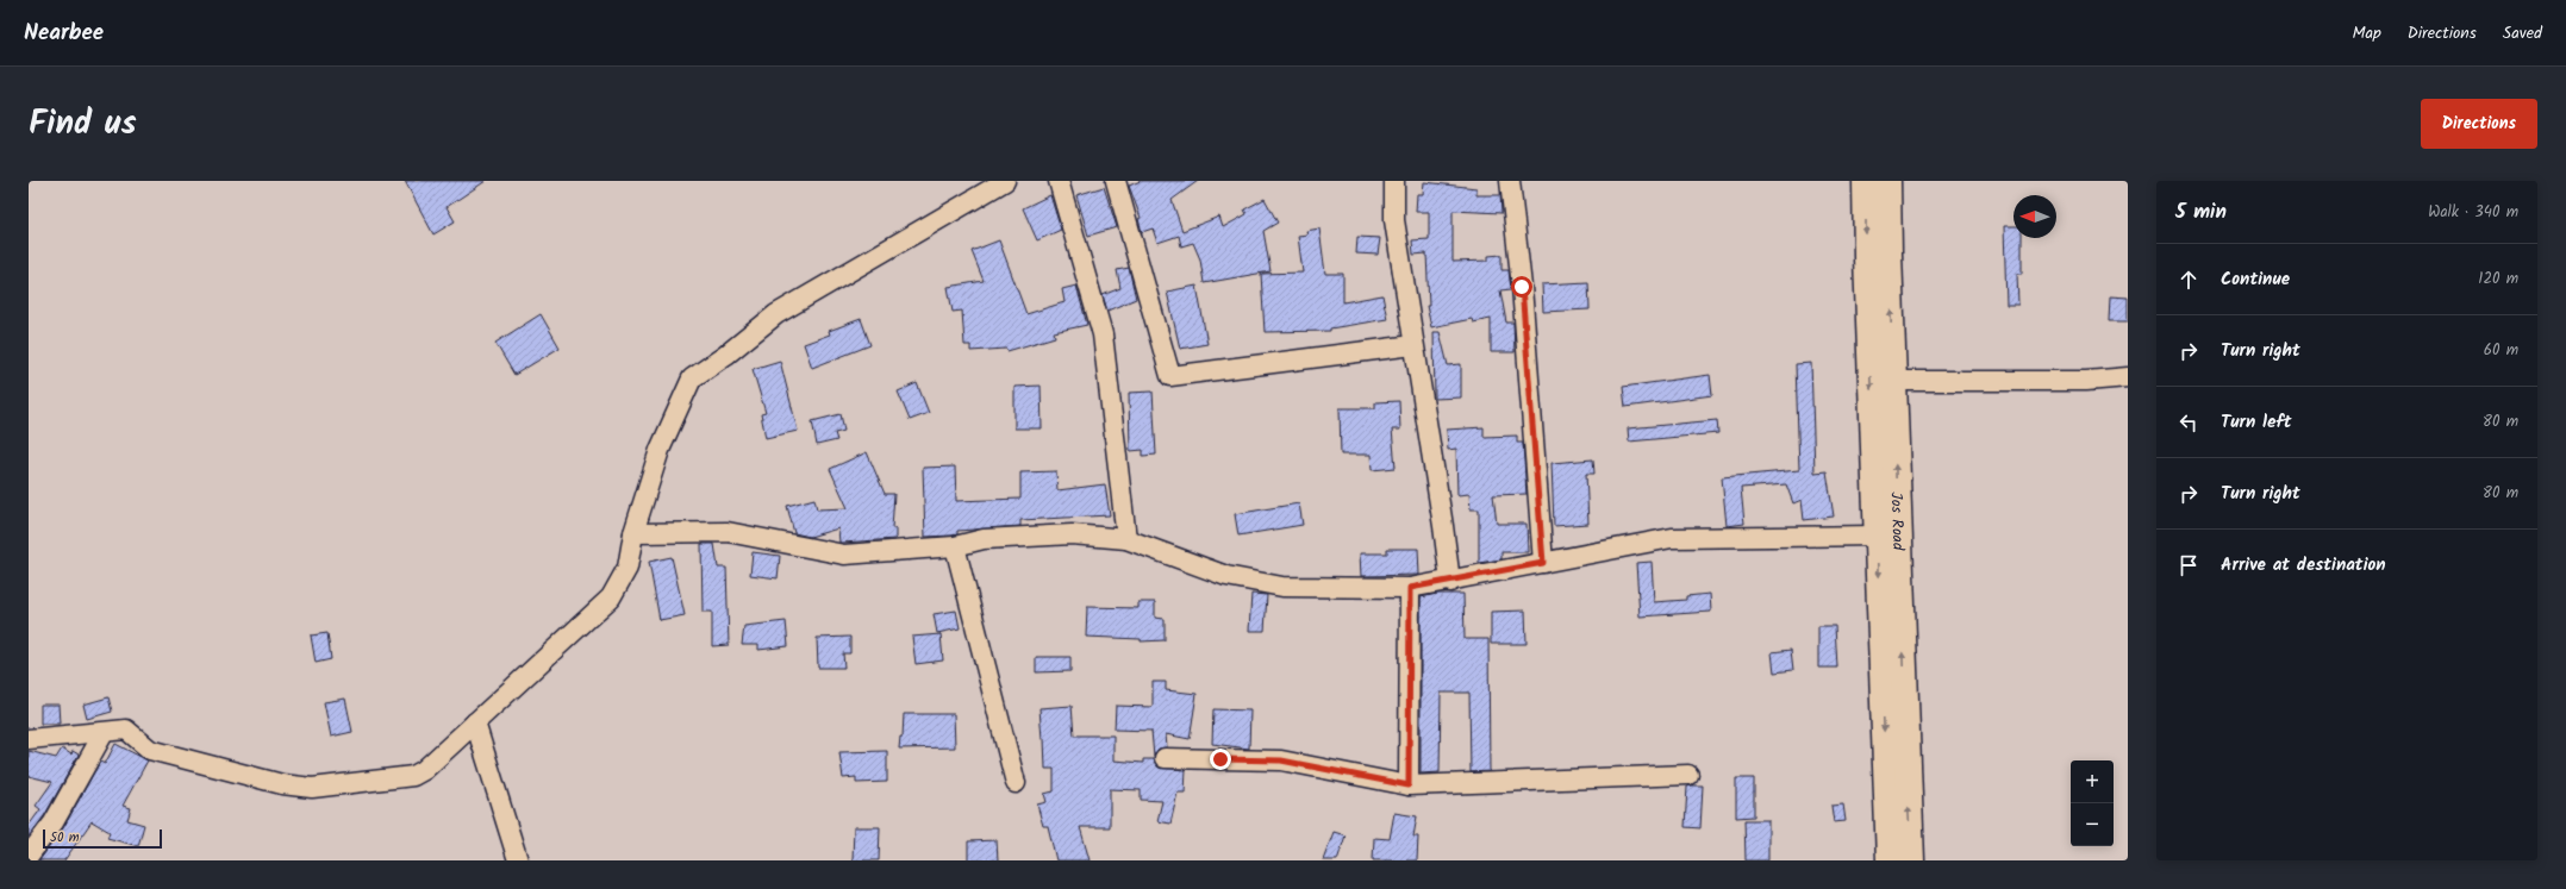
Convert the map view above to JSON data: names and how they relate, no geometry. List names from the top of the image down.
{
  "streets": {
    "highway": ["Jos Road"]
  },
  "scale_bar": "50 m",
  "north": "left",
  "page": {
    "header": "Nearbee",
    "nav": ["Map", "Directions", "Saved"],
    "title": "Find us",
    "buttons": "Directions",
    "heading": ["5 min", "Walk · 340 m"],
    "list": [
      ["Continue", "120 m"],
      ["Turn right", "60 m"],
      ["Turn left", "80 m"],
      ["Turn right", "80 m"],
      "Arrive at destination"
    ],
    "map_buttons": ["+", "−"],
    "scale": "50 m"
  }
}
